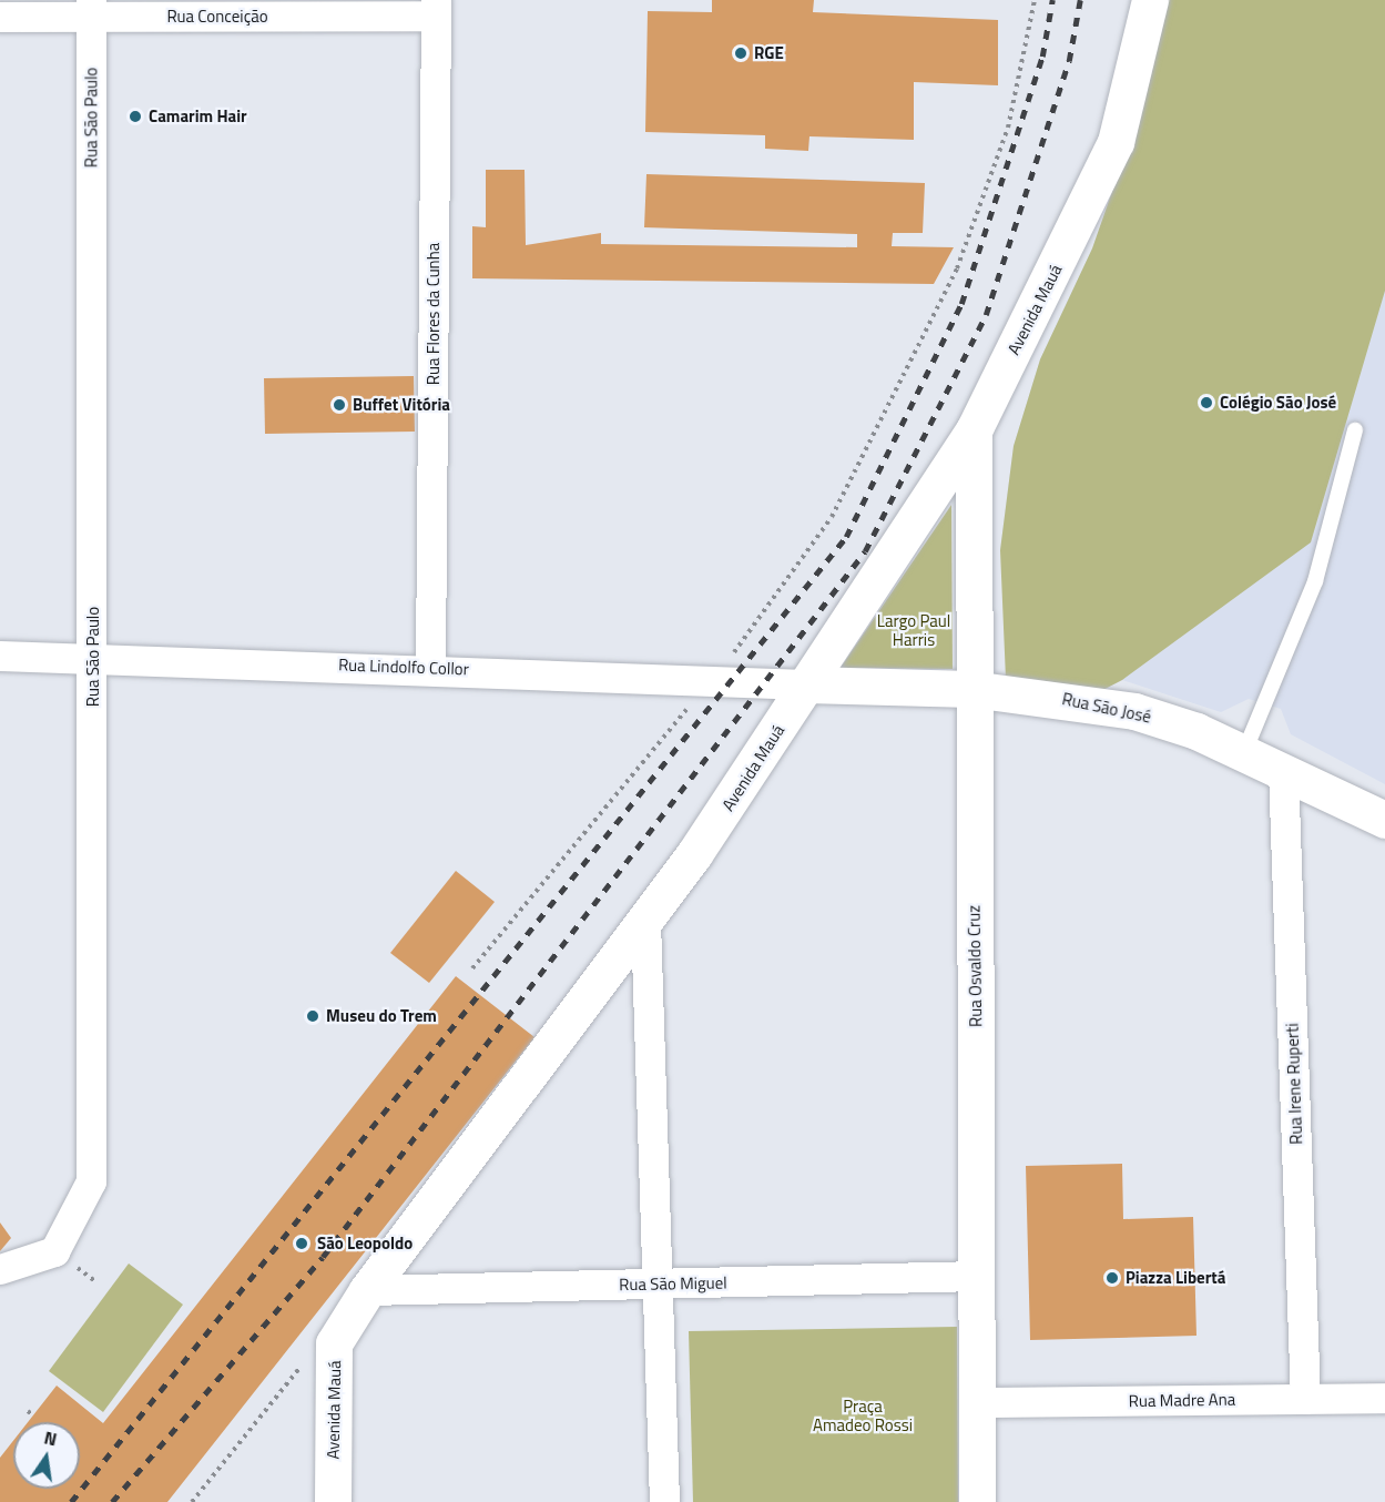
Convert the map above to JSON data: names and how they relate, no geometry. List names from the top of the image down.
{
  "streets": {
    "main road": ["Avenida Mauá", "Rua São José", "Rua Osvaldo Cruz"],
    "street": [
      "Rua Conceição",
      "Rua São Paulo",
      "Rua Flores da Cunha",
      "Rua Lindolfo Collor",
      "Rua Irene Ruperti",
      "Rua São Miguel",
      "Rua Madre Ana"
    ]
  },
  "crossings": [
    ["Rua Conceição", "Rua São Paulo"],
    ["Rua Conceição", "Rua Flores da Cunha"],
    ["Rua São Paulo", "Rua Lindolfo Collor"],
    ["Avenida Mauá", "Rua Lindolfo Collor"],
    ["Avenida Mauá", "Rua São José"],
    ["Avenida Mauá", "Rua Osvaldo Cruz"],
    ["Avenida Mauá", "Rua São Miguel"],
    ["Rua Flores da Cunha", "Rua Lindolfo Collor"],
    ["Rua Lindolfo Collor", "Rua São José"],
    ["Rua São José", "Rua Osvaldo Cruz"],
    ["Rua São José", "Rua Irene Ruperti"],
    ["Rua Osvaldo Cruz", "Rua São Miguel"],
    ["Rua Osvaldo Cruz", "Rua Madre Ana"],
    ["Rua Irene Ruperti", "Rua Madre Ana"]
  ],
  "parks": ["Largo Paul Harris", "Praça Amadeo Rossi"],
  "places": [
    "RGE",
    "Camarim Hair",
    "Colégio São José",
    "Buffet Vitória",
    "Museu do Trem",
    "São Leopoldo",
    "Piazza Libertá"
  ],
  "north": "top"
}
